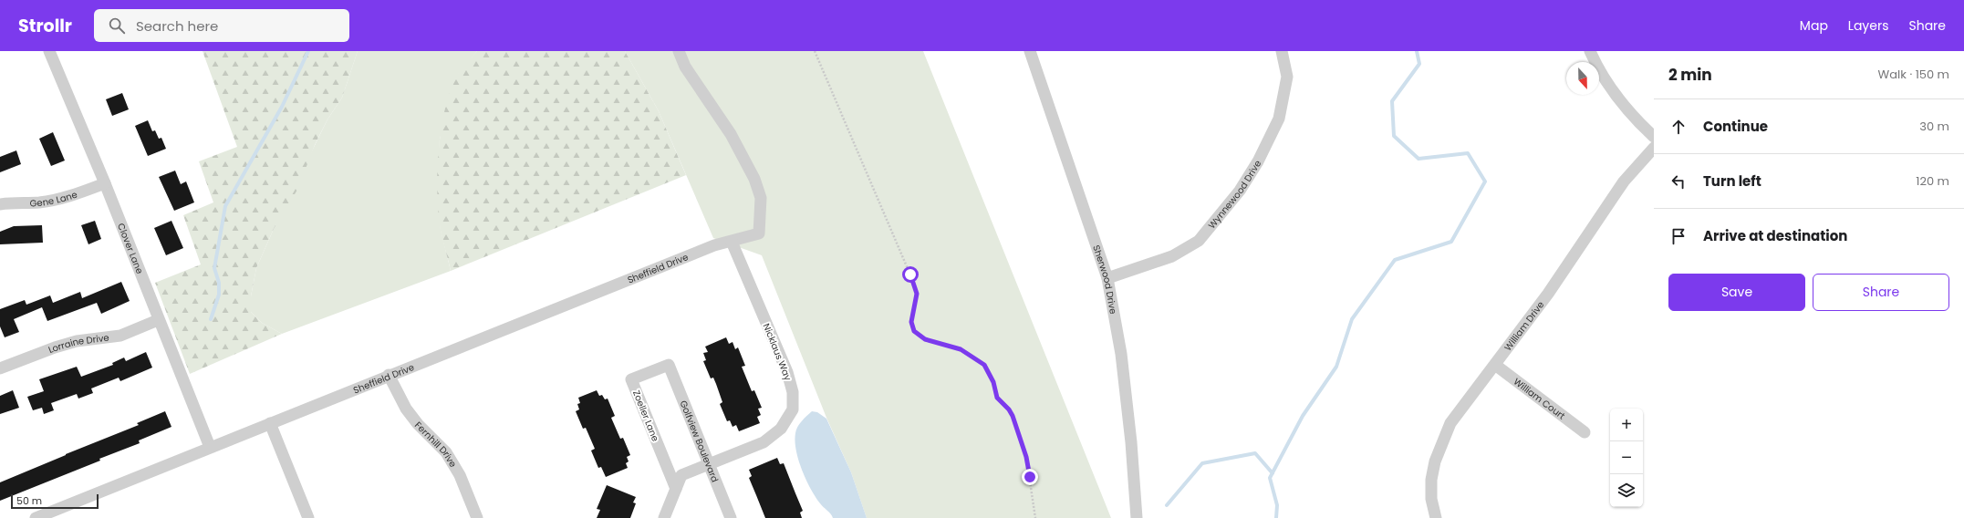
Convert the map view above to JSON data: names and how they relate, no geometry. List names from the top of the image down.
{
  "streets": {
    "street": [
      "Wynnewood Drive",
      "Gene Lane",
      "Clover Lane",
      "Sheffield Drive",
      "Sherwood Drive",
      "William Drive",
      "Lorraine Drive",
      "Nicklaus Way",
      "William Court",
      "Zoeller Lane",
      "Golfview Boulevard",
      "Fernhill Drive"
    ]
  },
  "crossings": [
    ["Wynnewood Drive", "Sherwood Drive"],
    ["Gene Lane", "Clover Lane"],
    ["Clover Lane", "Sheffield Drive"],
    ["Clover Lane", "Lorraine Drive"],
    ["Sheffield Drive", "Nicklaus Way"],
    ["Sheffield Drive", "Fernhill Drive"],
    ["William Drive", "William Court"],
    ["Nicklaus Way", "Golfview Boulevard"],
    ["Zoeller Lane", "Golfview Boulevard"]
  ],
  "scale_bar": "50 m",
  "north": "bottom",
  "page": {
    "header": "Strollr",
    "search": "Search here",
    "nav": ["Map", "Layers", "Share"],
    "heading": ["2 min", "Walk · 150 m"],
    "list": [
      ["Continue", "30 m"],
      ["Turn left", "120 m"],
      "Arrive at destination"
    ],
    "buttons": ["Save", "Share"],
    "map_buttons": ["+", "−"],
    "scale": "50 m"
  }
}
